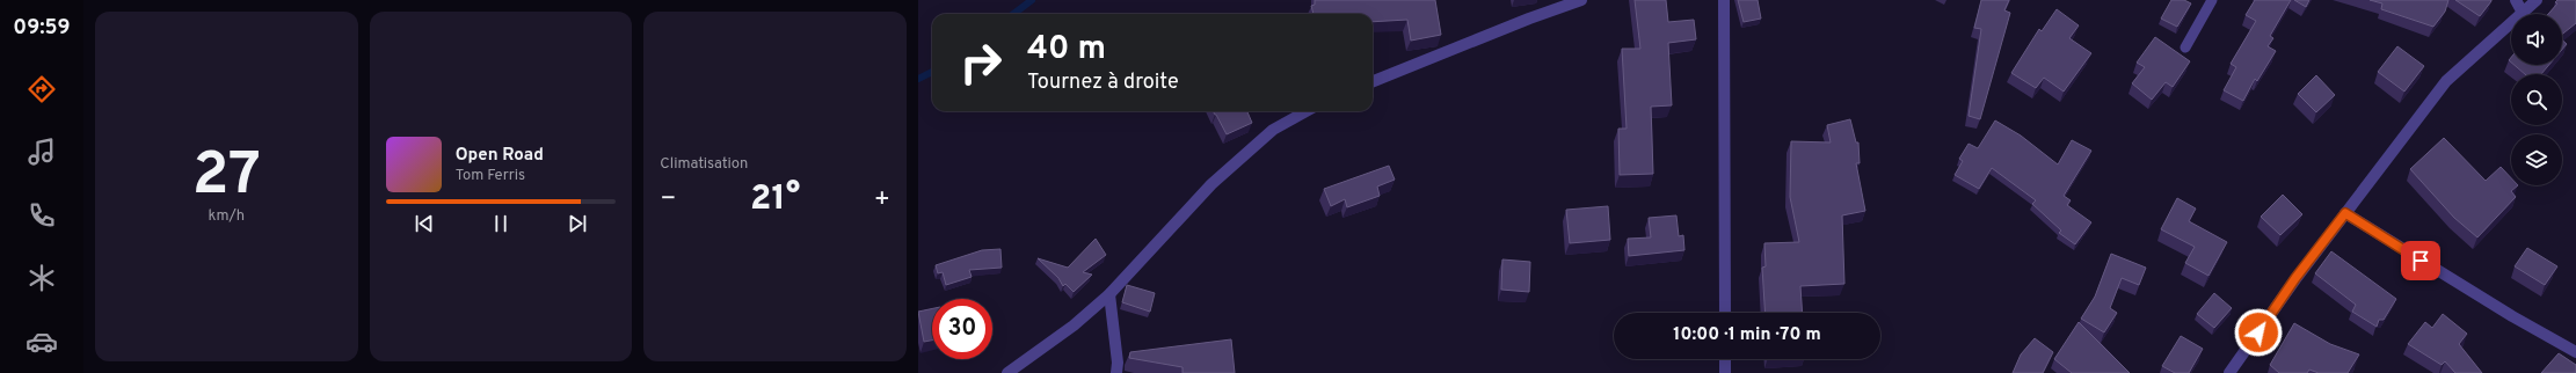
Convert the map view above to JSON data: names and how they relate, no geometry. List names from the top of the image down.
{
  "page": {
    "tabs": "09:59",
    "tile": [
      ["27", "km/h"],
      "Climatisation"
    ],
    "turn": ["40 m", "Tournez à droite"],
    "song": ["Open Road", "Tom Ferris"],
    "heat": ["−", "21°", "+"],
    "limit": "30",
    "trip": "10:00 · 1 min · 70 m"
  }
}
